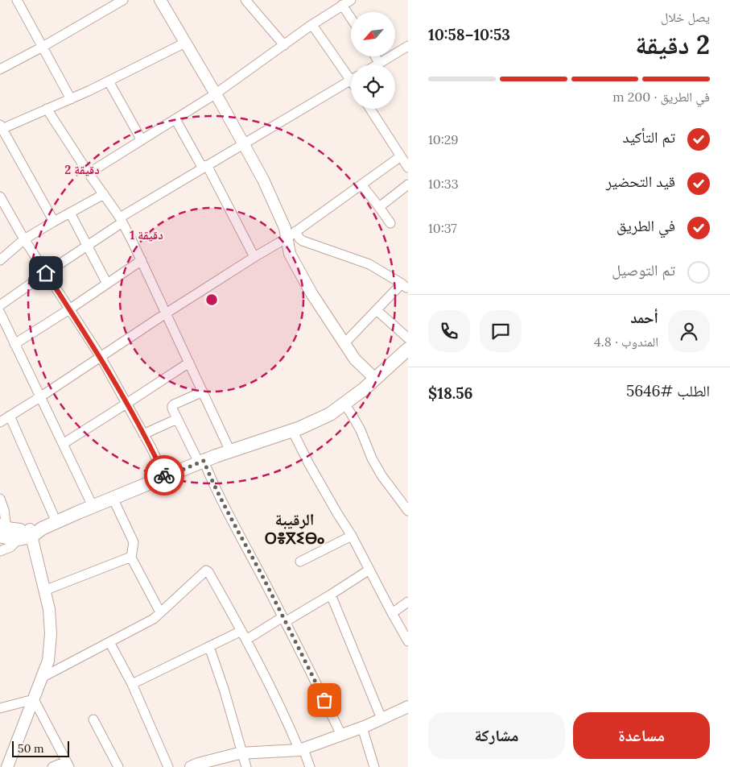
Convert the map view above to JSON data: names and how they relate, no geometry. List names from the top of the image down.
{
  "districts": ["الرقيبة ⵔⴻⴳⵉⴱⴰ"],
  "scale_bar": "50 m",
  "north": "bottom left",
  "page": {
    "heading": ["2 دقيقة", "يصل خلال", "10:53–10:58"],
    "panel": [
      "أحمد",
      "المندوب · 4.8",
      "الطلب #5646",
      "$18.56"
    ],
    "bar": "في الطريق · 200 m",
    "list": [
      ["تم التأكيد", "10:29"],
      ["قيد التحضير", "10:33"],
      ["في الطريق", "10:37"],
      "تم التوصيل"
    ],
    "buttons": ["مساعدة", "مشاركة"],
    "scale": "50 m"
  },
  "rings": ["2 دقيقة", "1 دقيقة"]
}
